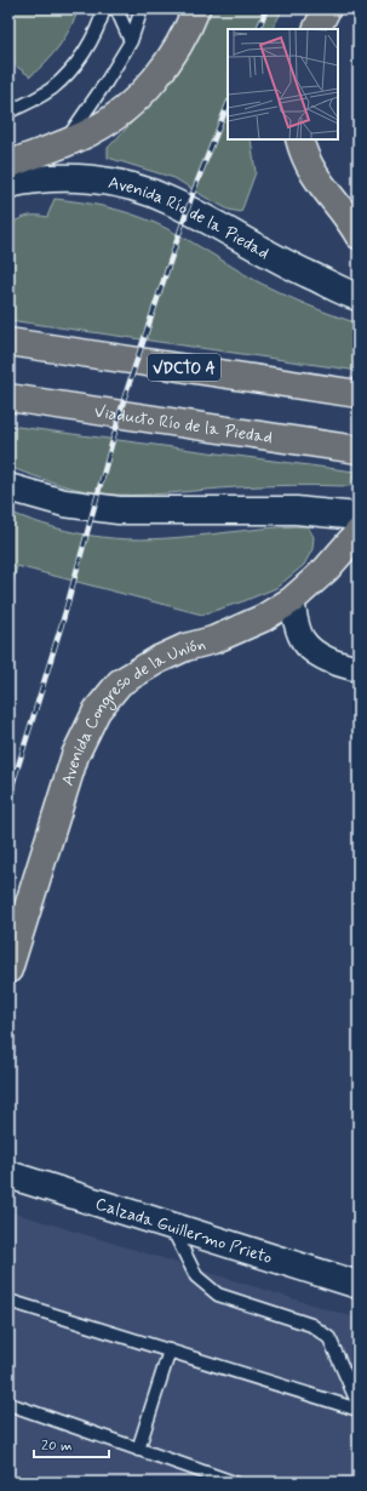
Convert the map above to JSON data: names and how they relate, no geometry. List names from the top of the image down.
{
  "streets": {
    "main road": [
      "Avenida Río de la Piedad",
      "VDCTO A",
      "Viaducto Río de la Piedad",
      "Avenida Congreso de la Unión",
      "Calzada Guillermo Prieto"
    ]
  },
  "scale_bar": "20 m"
}
